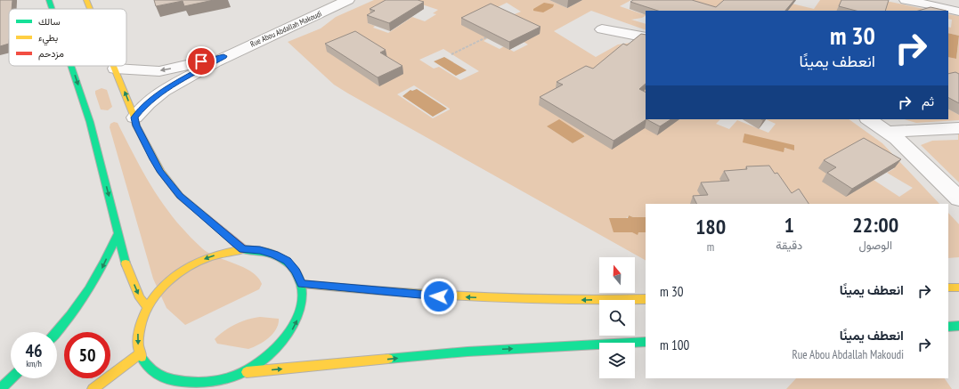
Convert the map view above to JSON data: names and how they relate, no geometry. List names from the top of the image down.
{
  "streets": {
    "street": ["Rue Abou Abdallah Makoudi"]
  },
  "legend": ["سالك", "بطيء", "مزدحم"],
  "north": "top",
  "page": {
    "turn": ["30 m", "انعطف يمينًا"],
    "then": "ثم",
    "eta": [
      "22:00",
      "الوصول",
      "1",
      "دقيقة",
      "180",
      "m"
    ],
    "list": [
      {
        "name": "انعطف يمينًا",
        "value": "30 m"
      },
      {
        "name": "انعطف يمينًا",
        "note": "Rue Abou Abdallah Makoudi",
        "value": "100 m"
      }
    ],
    "speed": "46 km/h",
    "limit": "50"
  }
}
